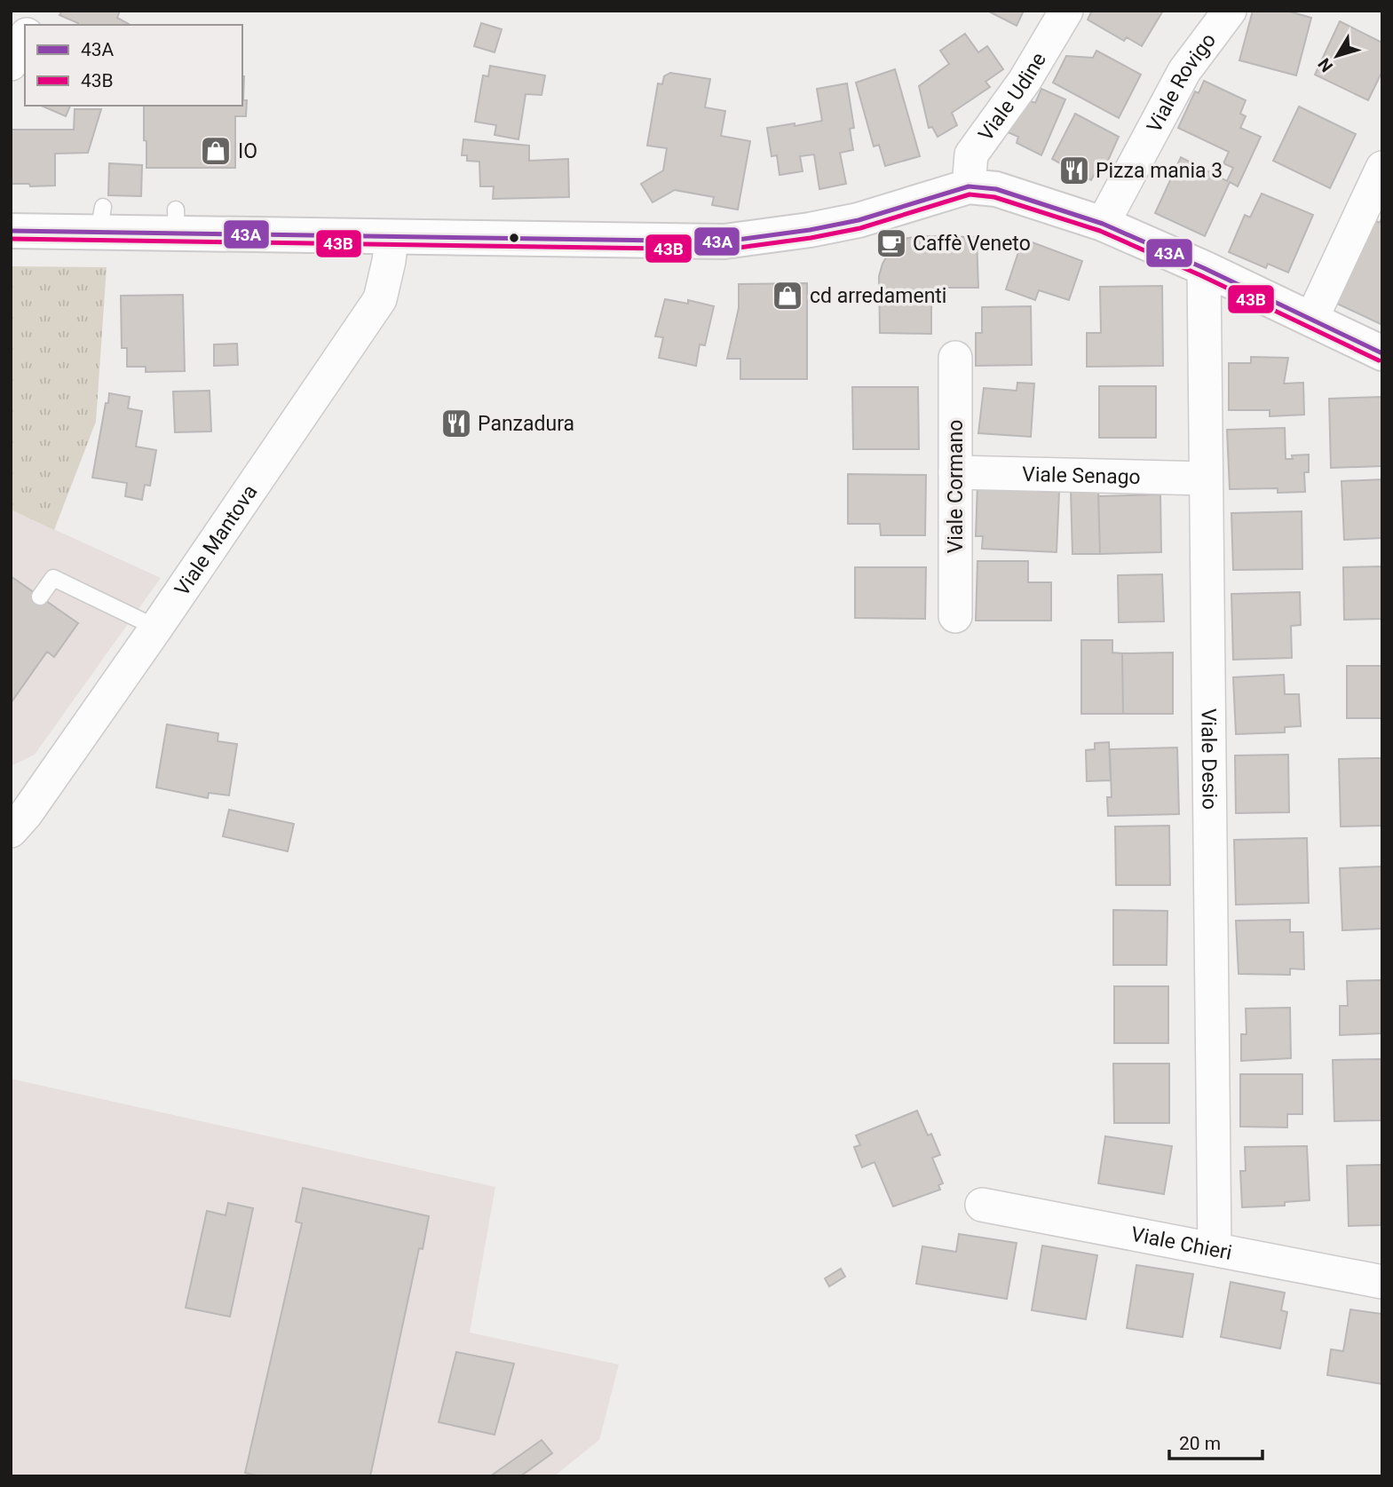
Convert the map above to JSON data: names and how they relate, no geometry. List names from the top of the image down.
{
  "streets": {
    "street": [
      "Viale Rovigo",
      "Viale Udine",
      "Viale Senago",
      "Viale Cormano",
      "Viale Mantova",
      "Viale Desio",
      "Viale Chieri"
    ]
  },
  "crossings": [
    ["Viale Senago", "Viale Cormano"],
    ["Viale Senago", "Viale Desio"],
    ["Viale Desio", "Viale Chieri"]
  ],
  "places": {
    "shop": ["IO", "cd arredamenti"],
    "restaurant": ["Pizza mania 3", "Panzadura"],
    "cafe": ["Caffè Veneto"]
  },
  "lines": ["transit line 43A", "transit line 43B"],
  "legend": ["43A", "43B"],
  "scale_bar": "20 m",
  "north": "bottom left"
}
